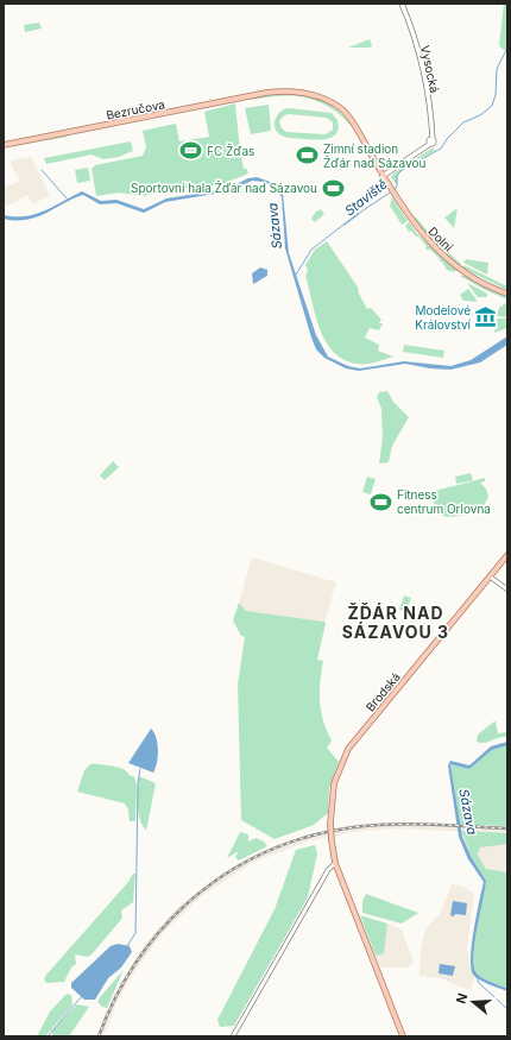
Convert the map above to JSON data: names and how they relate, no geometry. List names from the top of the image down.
{
  "streets": {
    "main road": [
      "Vysocká",
      "Bezručova",
      "Dolní",
      "Brodská"
    ]
  },
  "crossings": [
    ["Vysocká", "Bezručova"],
    ["Vysocká", "Dolní"],
    ["Bezručova", "Dolní"]
  ],
  "districts": ["ŽĎÁR NAD SÁZAVOU 3"],
  "water": ["Staviště", "Sázava"],
  "places": {
    "sports": [
      "FC Žďas",
      "Zimní stadion Žďár nad Sázavou",
      "Sportovní hala Žďár nad Sázavou",
      "Fitness centrum Orlovna"
    ],
    "museum": ["Modelové Království"]
  },
  "north": "left"
}
